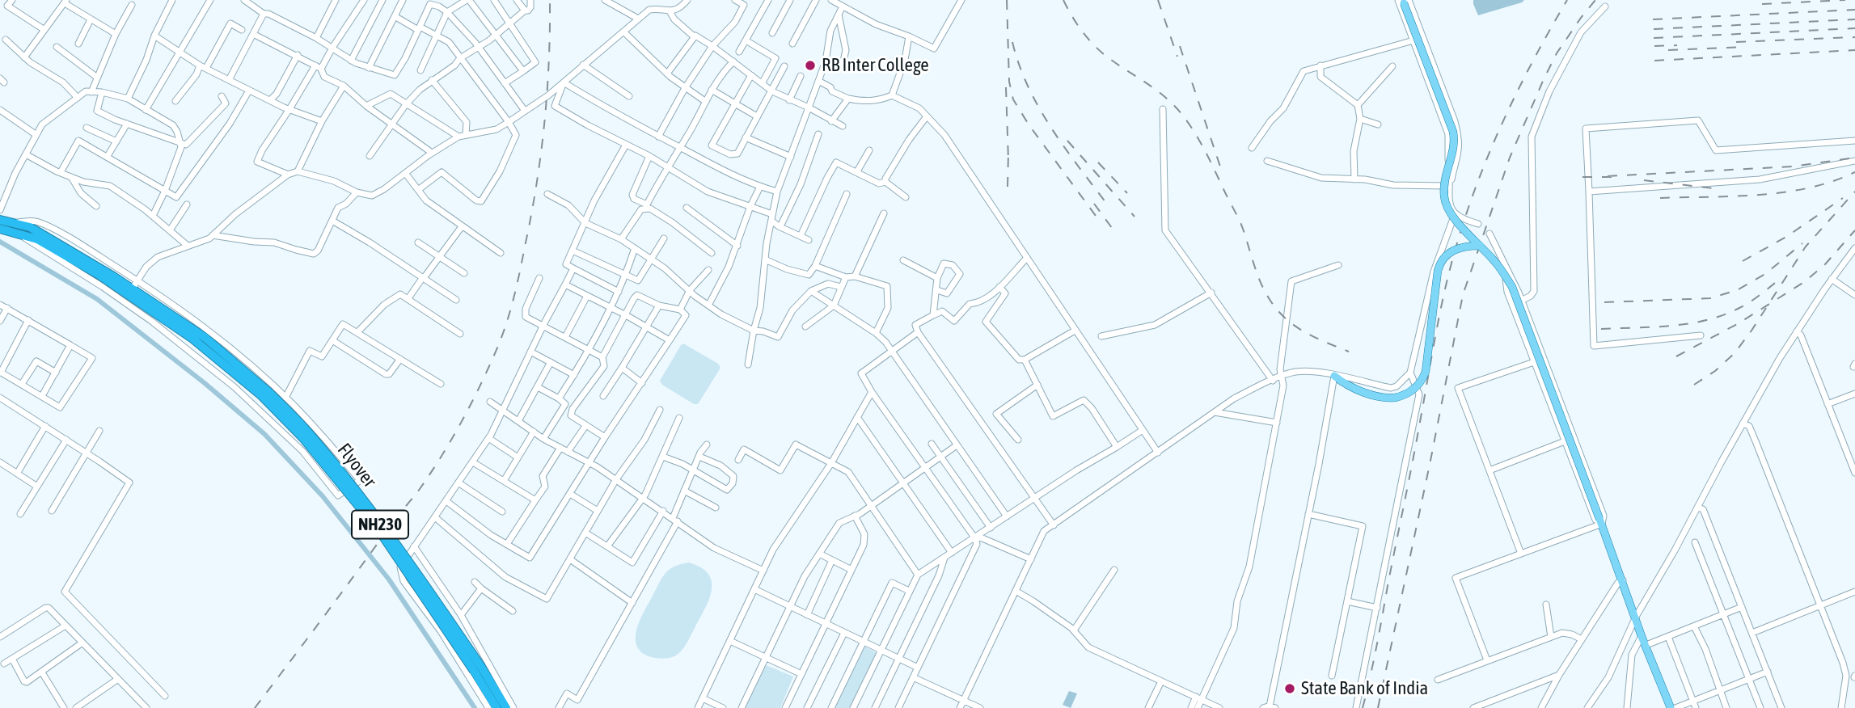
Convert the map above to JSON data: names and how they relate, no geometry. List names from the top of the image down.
{
  "streets": {
    "highway": ["Flyover", "NH230"]
  },
  "crossings": [
    ["Flyover", "NH230"]
  ],
  "places": ["RB Inter College", "State Bank of India"]
}
